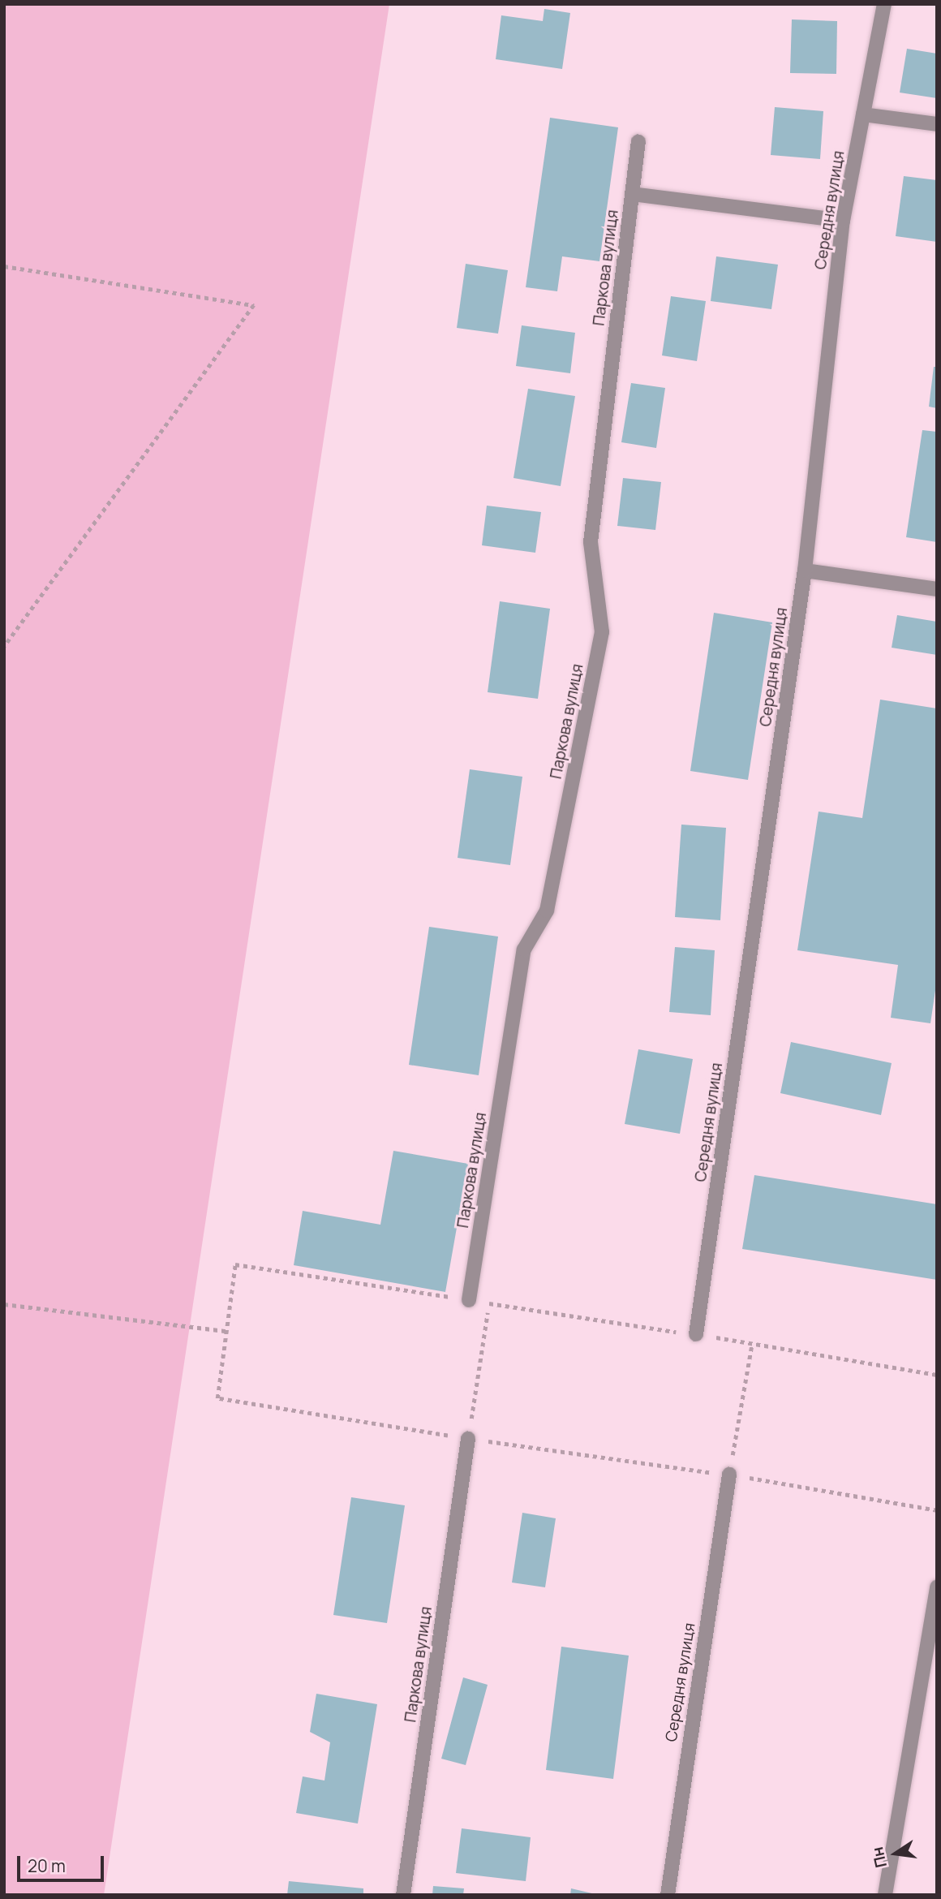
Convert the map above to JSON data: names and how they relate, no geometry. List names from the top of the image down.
{
  "streets": {
    "street": ["Середня вулиця", "Паркова вулиця"]
  },
  "scale_bar": "20 m",
  "north": "left"
}
